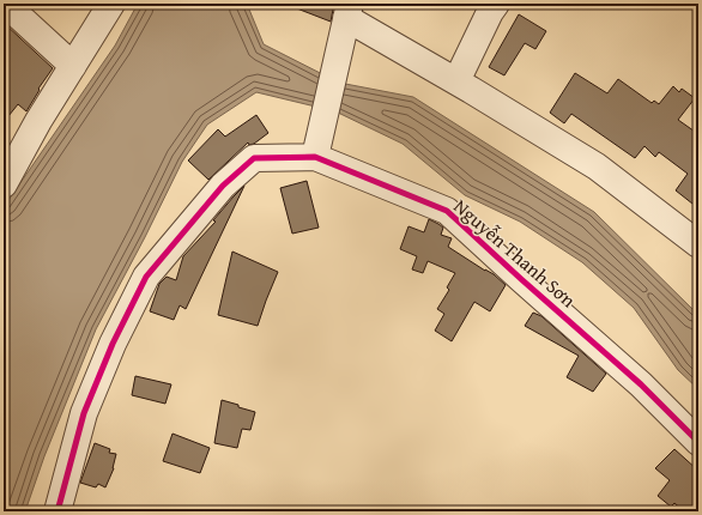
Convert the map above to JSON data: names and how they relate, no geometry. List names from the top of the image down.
{
  "streets": {
    "street": ["Nguyễn Thanh Sơn"]
  }
}
